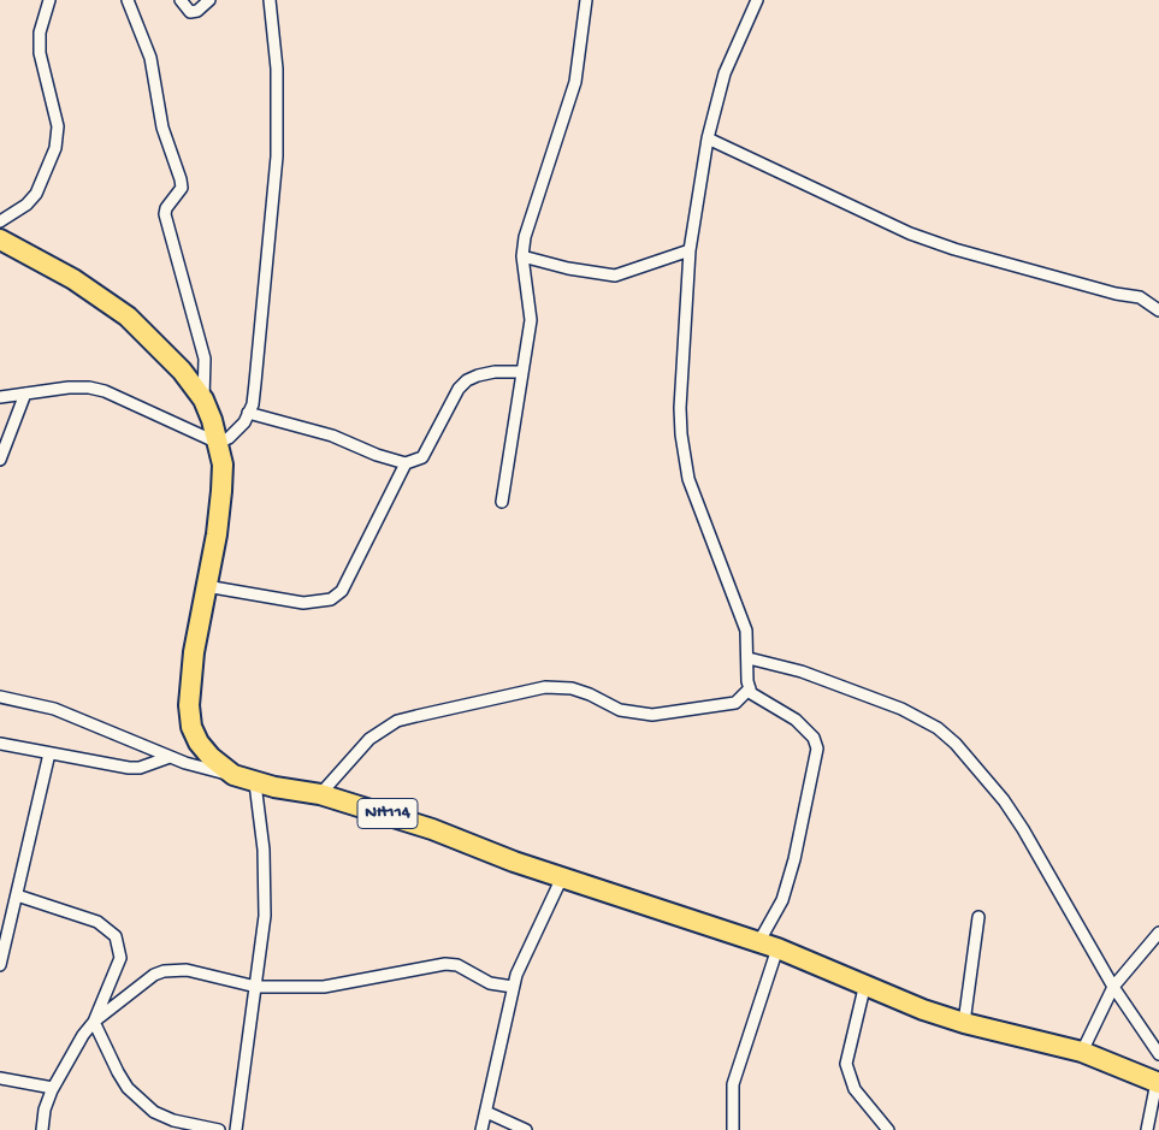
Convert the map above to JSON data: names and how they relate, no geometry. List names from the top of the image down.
{
  "streets": {
    "highway": ["NH114"]
  }
}
